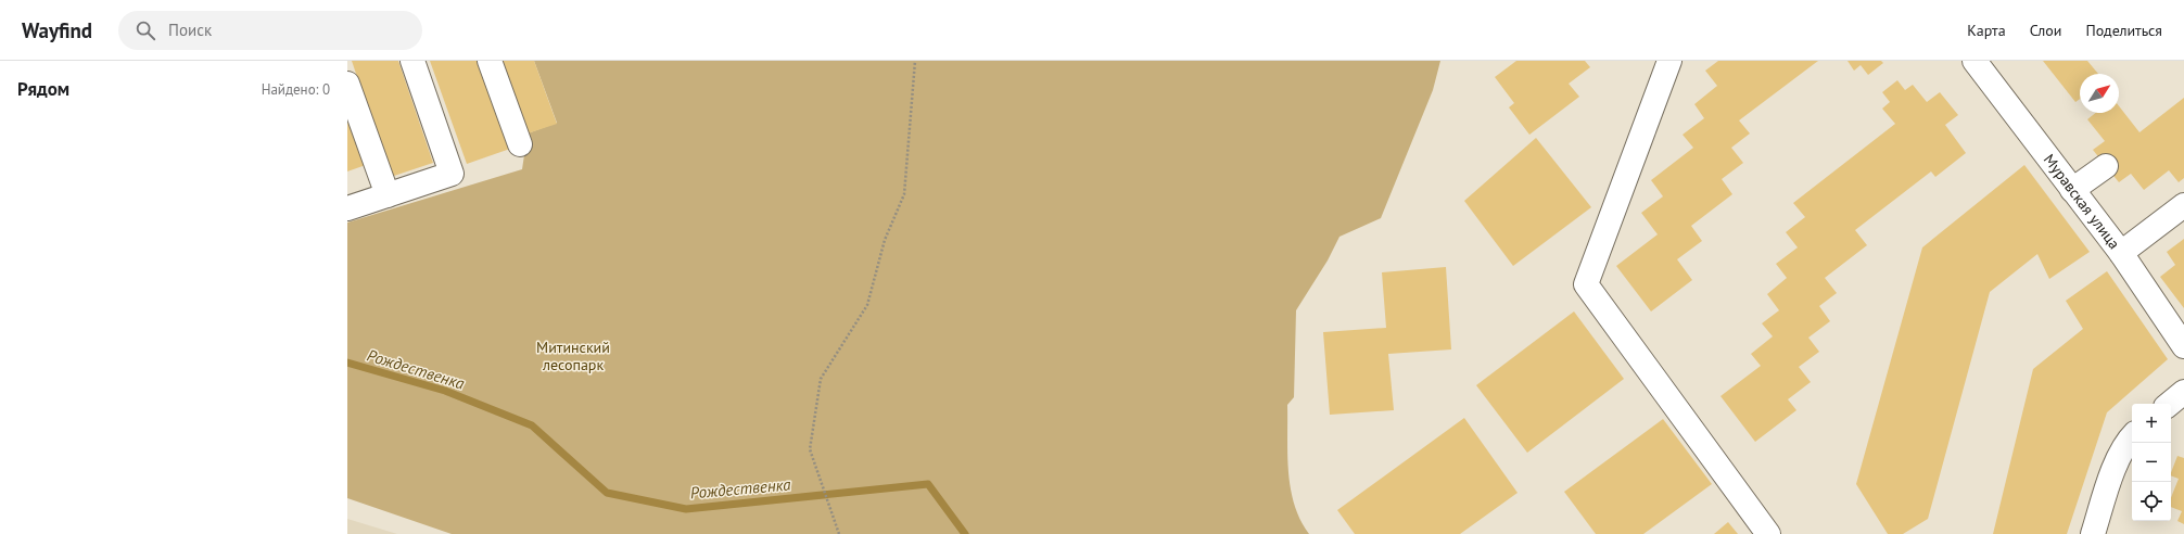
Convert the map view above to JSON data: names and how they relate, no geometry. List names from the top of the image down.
{
  "streets": {
    "street": ["Муравская улица"]
  },
  "water": ["Рождественка"],
  "parks": ["Митинский лесопарк"],
  "north": "top right",
  "page": {
    "header": "Wayfind",
    "search": "Поиск",
    "nav": ["Карта", "Слои", "Поделиться"],
    "heading": ["Рядом", "Найдено: 0"],
    "map_buttons": ["+", "−"]
  }
}
